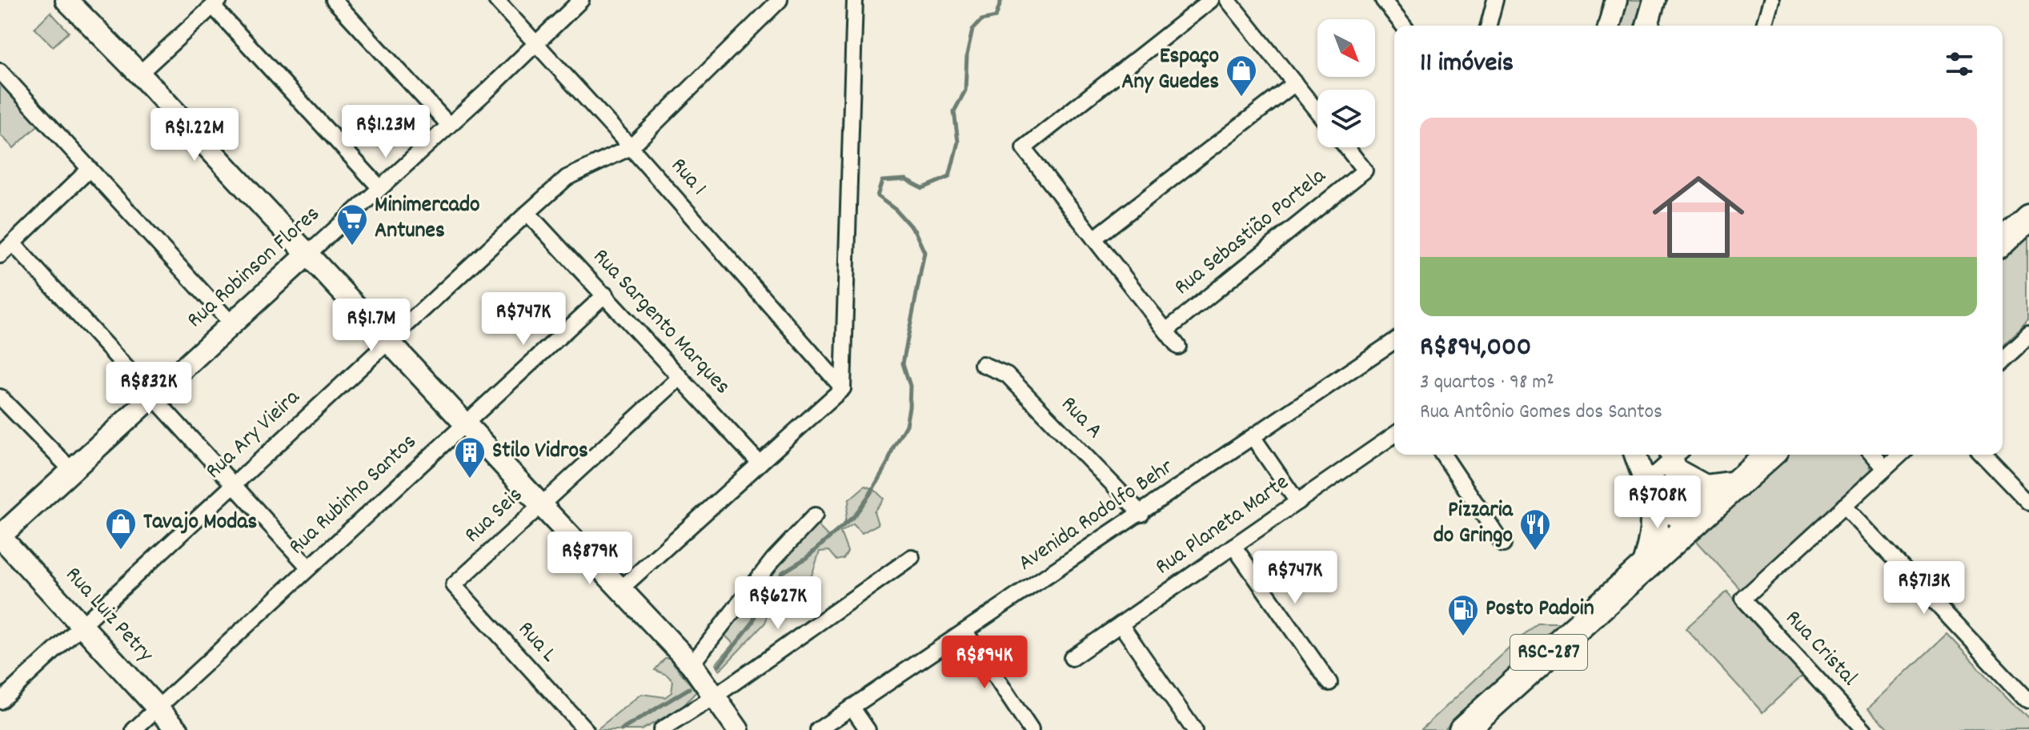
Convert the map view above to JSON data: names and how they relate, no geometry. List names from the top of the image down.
{
  "streets": {
    "highway": ["RSC-287"],
    "street": [
      "Rua 1",
      "Rua Sebastião Portela",
      "Rua Robinson Flores",
      "Rua Sargento Marques",
      "Rua A",
      "Rua Ary Vieira",
      "Rua Rubinho Santos",
      "Rua Seis",
      "Avenida Rodolfo Behr",
      "Rua Planeta Marte",
      "Rua Luiz Petry",
      "Rua L",
      "Rua Cristal"
    ]
  },
  "crossings": [
    ["Rua 1", "Rua Robinson Flores"],
    ["Rua 1", "Rua Ary Vieira"],
    ["Rua Robinson Flores", "Rua Luiz Petry"],
    ["Rua Sargento Marques", "Rua Ary Vieira"],
    ["Rua Sargento Marques", "Rua Rubinho Santos"],
    ["Rua Sargento Marques", "Rua Seis"],
    ["Rua A", "Avenida Rodolfo Behr"],
    ["Rua Ary Vieira", "Rua Luiz Petry"],
    ["Rua Rubinho Santos", "Rua Luiz Petry"],
    ["Rua Seis", "Rua L"]
  ],
  "places": {
    "shop": ["Espaço Any Guedes", "Tavajo Modas"],
    "supermarket": ["Minimercado Antunes"],
    "building": ["Stilo Vidros"],
    "restaurant": ["Pizzaria do Gringo"],
    "fuel station": ["Posto Padoin"]
  },
  "north": "bottom right",
  "page": {
    "heading": "11 imóveis",
    "list": [
      {
        "name": "R$894,000",
        "note": "3 quartos · 98 m² · Rua Antônio Gomes dos Santos"
      }
    ],
    "price": [
      "R$1.23M",
      "R$1.22M",
      "R$747K",
      "R$1.7M",
      "R$832K",
      "R$708K",
      "R$879K",
      "R$747K",
      "R$713K",
      "R$627K",
      "R$894K"
    ]
  }
}
